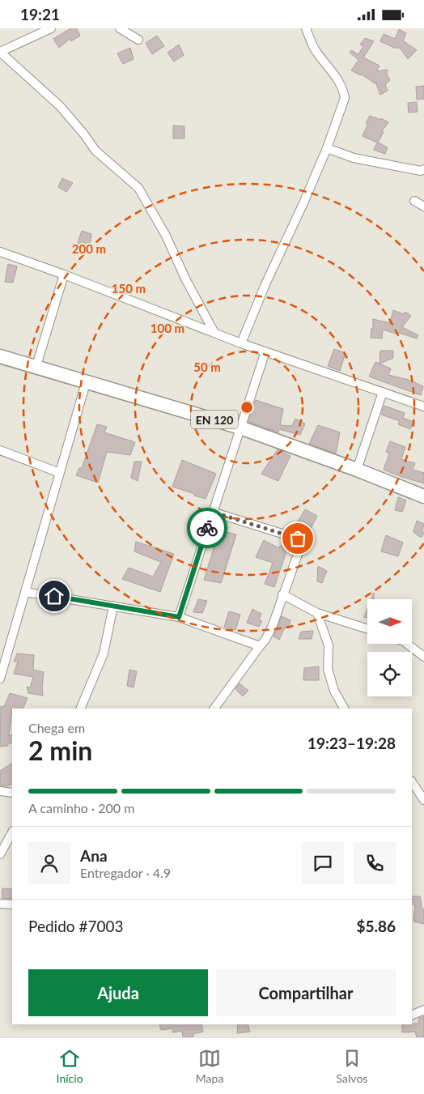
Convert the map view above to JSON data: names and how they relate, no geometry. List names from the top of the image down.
{
  "streets": {
    "main road": ["EN 120"]
  },
  "north": "right",
  "page": {
    "status": "19:21",
    "heading": ["2 min", "Chega em", "19:23–19:28"],
    "panel": [
      "Ana",
      "Entregador · 4.9",
      "Pedido #7003",
      "$5.86"
    ],
    "bar": "A caminho · 200 m",
    "buttons": ["Ajuda", "Compartilhar"],
    "tabs": ["Início", "Mapa", "Salvos"]
  },
  "rings": [
    "200 m",
    "150 m",
    "100 m",
    "50 m"
  ]
}
